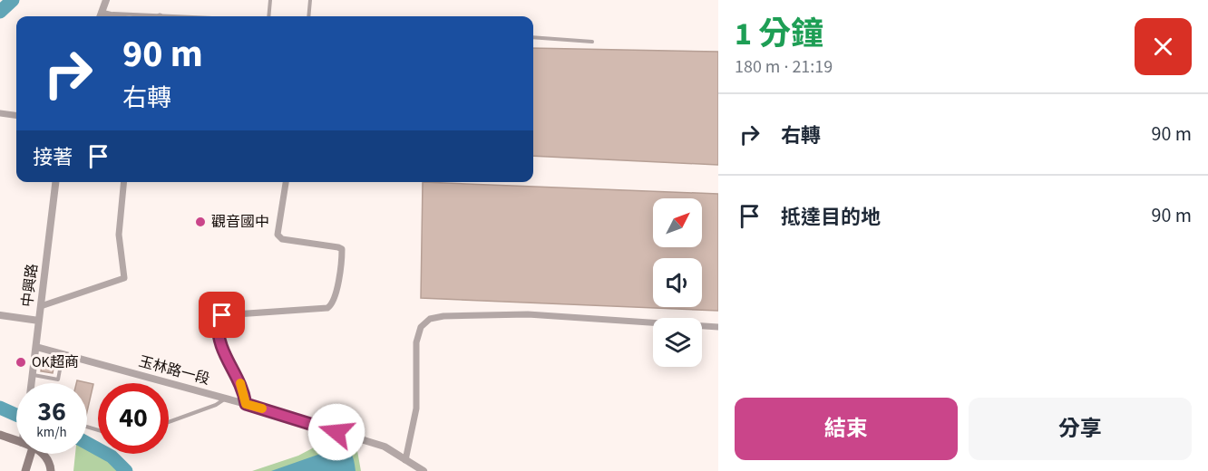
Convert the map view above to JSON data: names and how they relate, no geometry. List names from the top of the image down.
{
  "streets": {
    "street": ["中興路", "玉林路一段"]
  },
  "crossings": [
    ["中興路", "玉林路一段"]
  ],
  "places": ["觀音國中", "OK超商"],
  "north": "top right",
  "page": {
    "heading": ["1 分鐘", "180 m · 21:19"],
    "turn": ["90 m", "右轉"],
    "list": [
      {
        "name": "右轉",
        "value": "90 m"
      },
      {
        "name": "抵達目的地",
        "value": "90 m"
      }
    ],
    "then": "接著",
    "speed": "36 km/h",
    "limit": "40",
    "buttons": ["結束", "分享"]
  }
}
